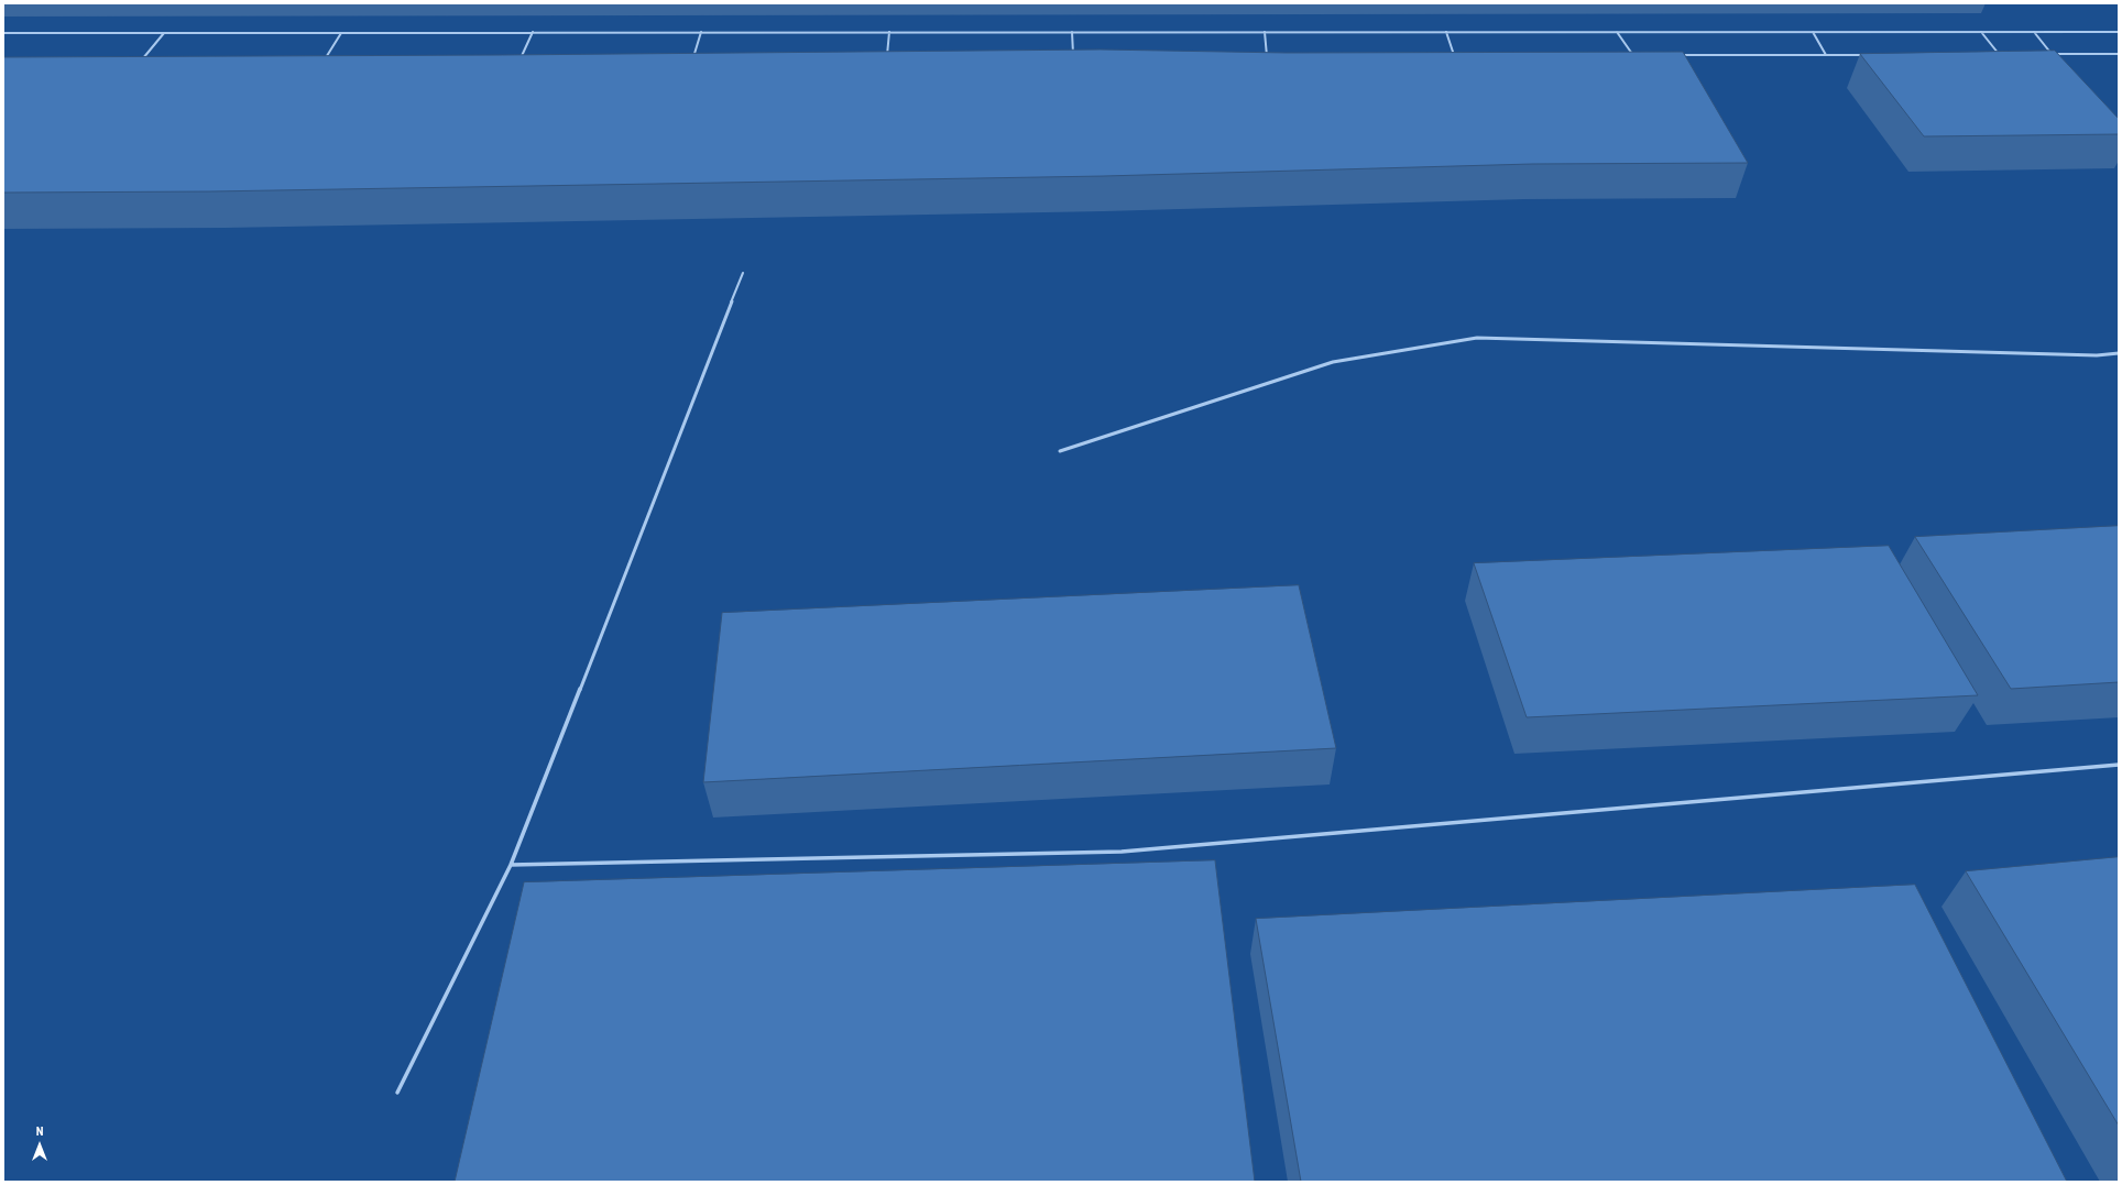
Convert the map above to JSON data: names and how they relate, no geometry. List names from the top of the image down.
{
  "north": "top"
}
